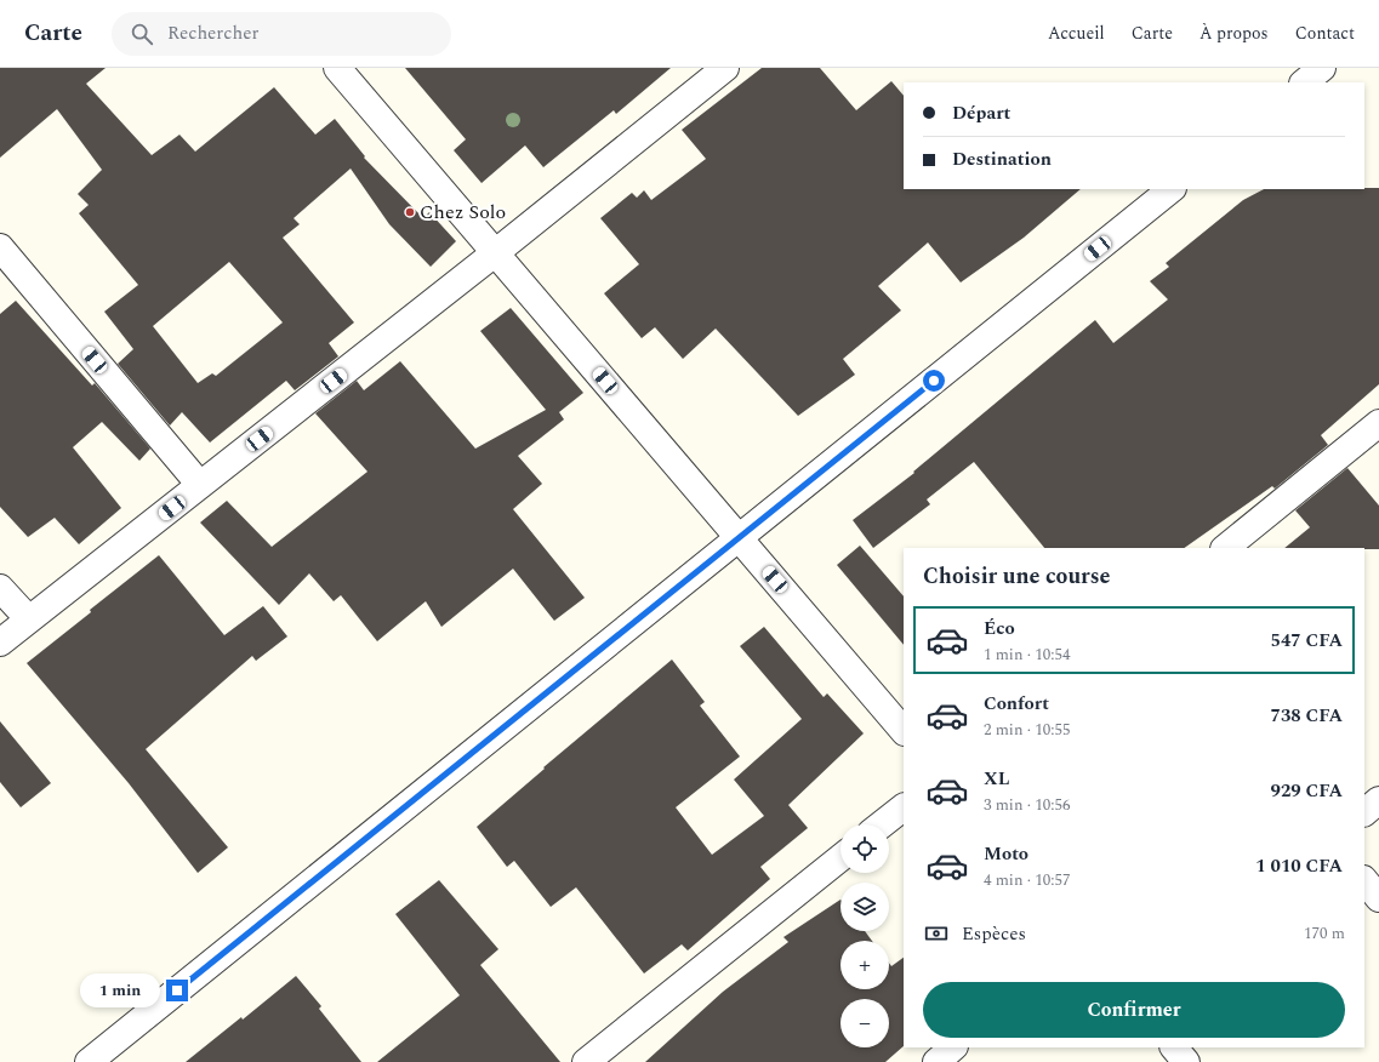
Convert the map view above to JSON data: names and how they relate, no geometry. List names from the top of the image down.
{
  "places": ["Chez Solo"],
  "page": {
    "header": "Carte",
    "search": "Rechercher",
    "nav": [
      "Accueil",
      "Carte",
      "À propos",
      "Contact"
    ],
    "banner": ["Départ", "Destination"],
    "heading": "Choisir une course",
    "list": [
      {
        "name": "Éco",
        "note": "1 min · 10:54",
        "value": "547 CFA"
      },
      {
        "name": "Confort",
        "note": "2 min · 10:55",
        "value": "738 CFA"
      },
      {
        "name": "XL",
        "note": "3 min · 10:56",
        "value": "929 CFA"
      },
      {
        "name": "Moto",
        "note": "4 min · 10:57",
        "value": "1 010 CFA"
      }
    ],
    "map_buttons": ["+", "−"],
    "pay": ["Espèces", "170 m"],
    "buttons": "Confirmer",
    "bubble": "1 min"
  }
}
